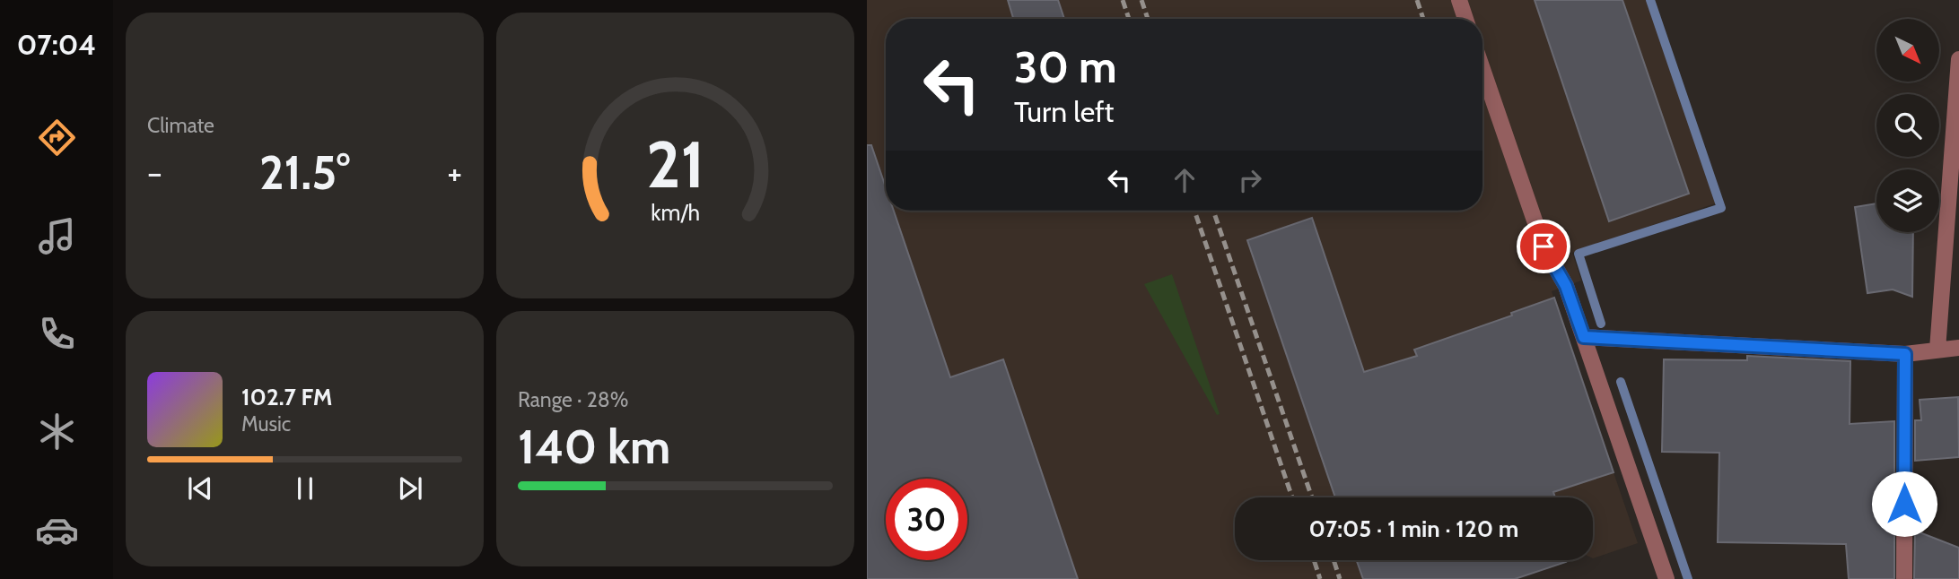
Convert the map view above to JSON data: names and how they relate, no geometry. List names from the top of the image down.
{
  "north": "bottom right",
  "page": {
    "tabs": "07:04",
    "tile": [
      "Climate",
      ["Range · 28%", "140 km"]
    ],
    "turn": ["30 m", "Turn left"],
    "heat": ["−", "21.5°", "+"],
    "song": ["102.7 FM", "Music"],
    "limit": "30",
    "trip": "07:05 · 1 min · 120 m",
    "gauge": ["21", "km/h"]
  }
}
